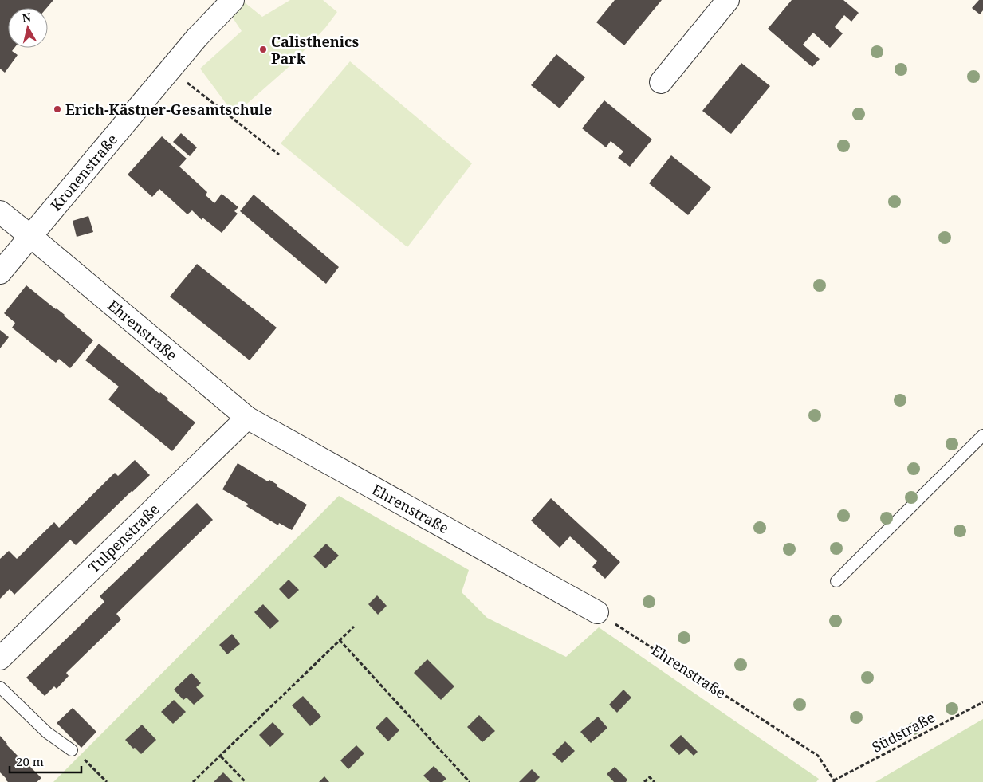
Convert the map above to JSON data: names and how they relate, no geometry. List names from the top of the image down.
{
  "streets": {
    "street": ["Kronenstraße", "Ehrenstraße", "Tulpenstraße"],
    "path": ["Südstraße"]
  },
  "crossings": [
    ["Kronenstraße", "Ehrenstraße"],
    ["Ehrenstraße", "Tulpenstraße"],
    ["Ehrenstraße", "Südstraße"]
  ],
  "places": ["Calisthenics Park", "Erich-Kästner-Gesamtschule"],
  "scale_bar": "20 m",
  "north": "top"
}
